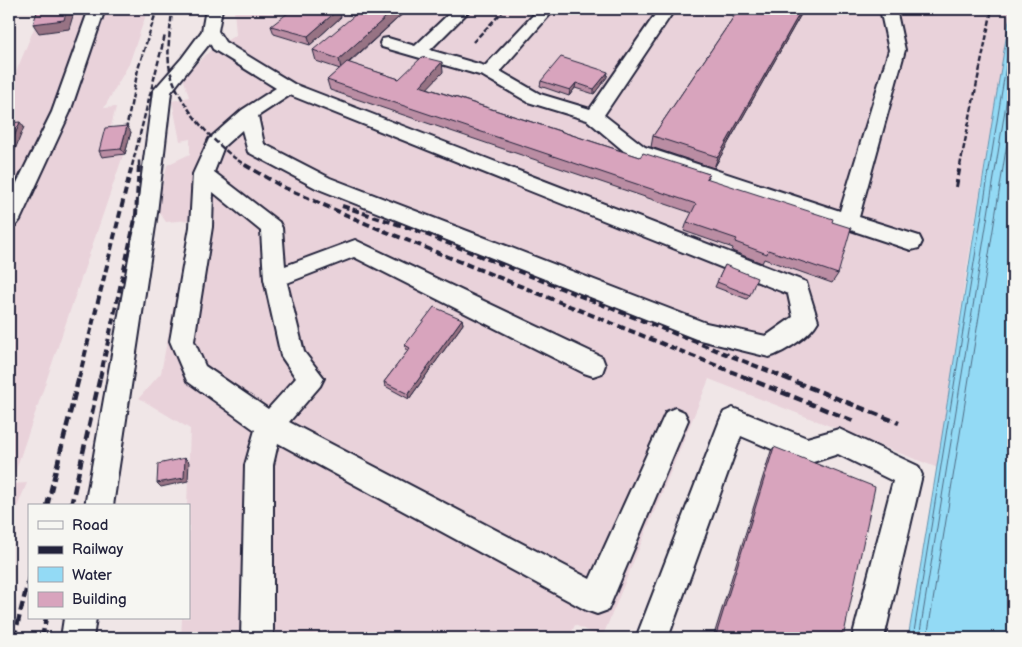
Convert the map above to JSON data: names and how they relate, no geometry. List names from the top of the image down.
{
  "legend": [
    "Road",
    "Railway",
    "Water",
    "Building"
  ]
}
